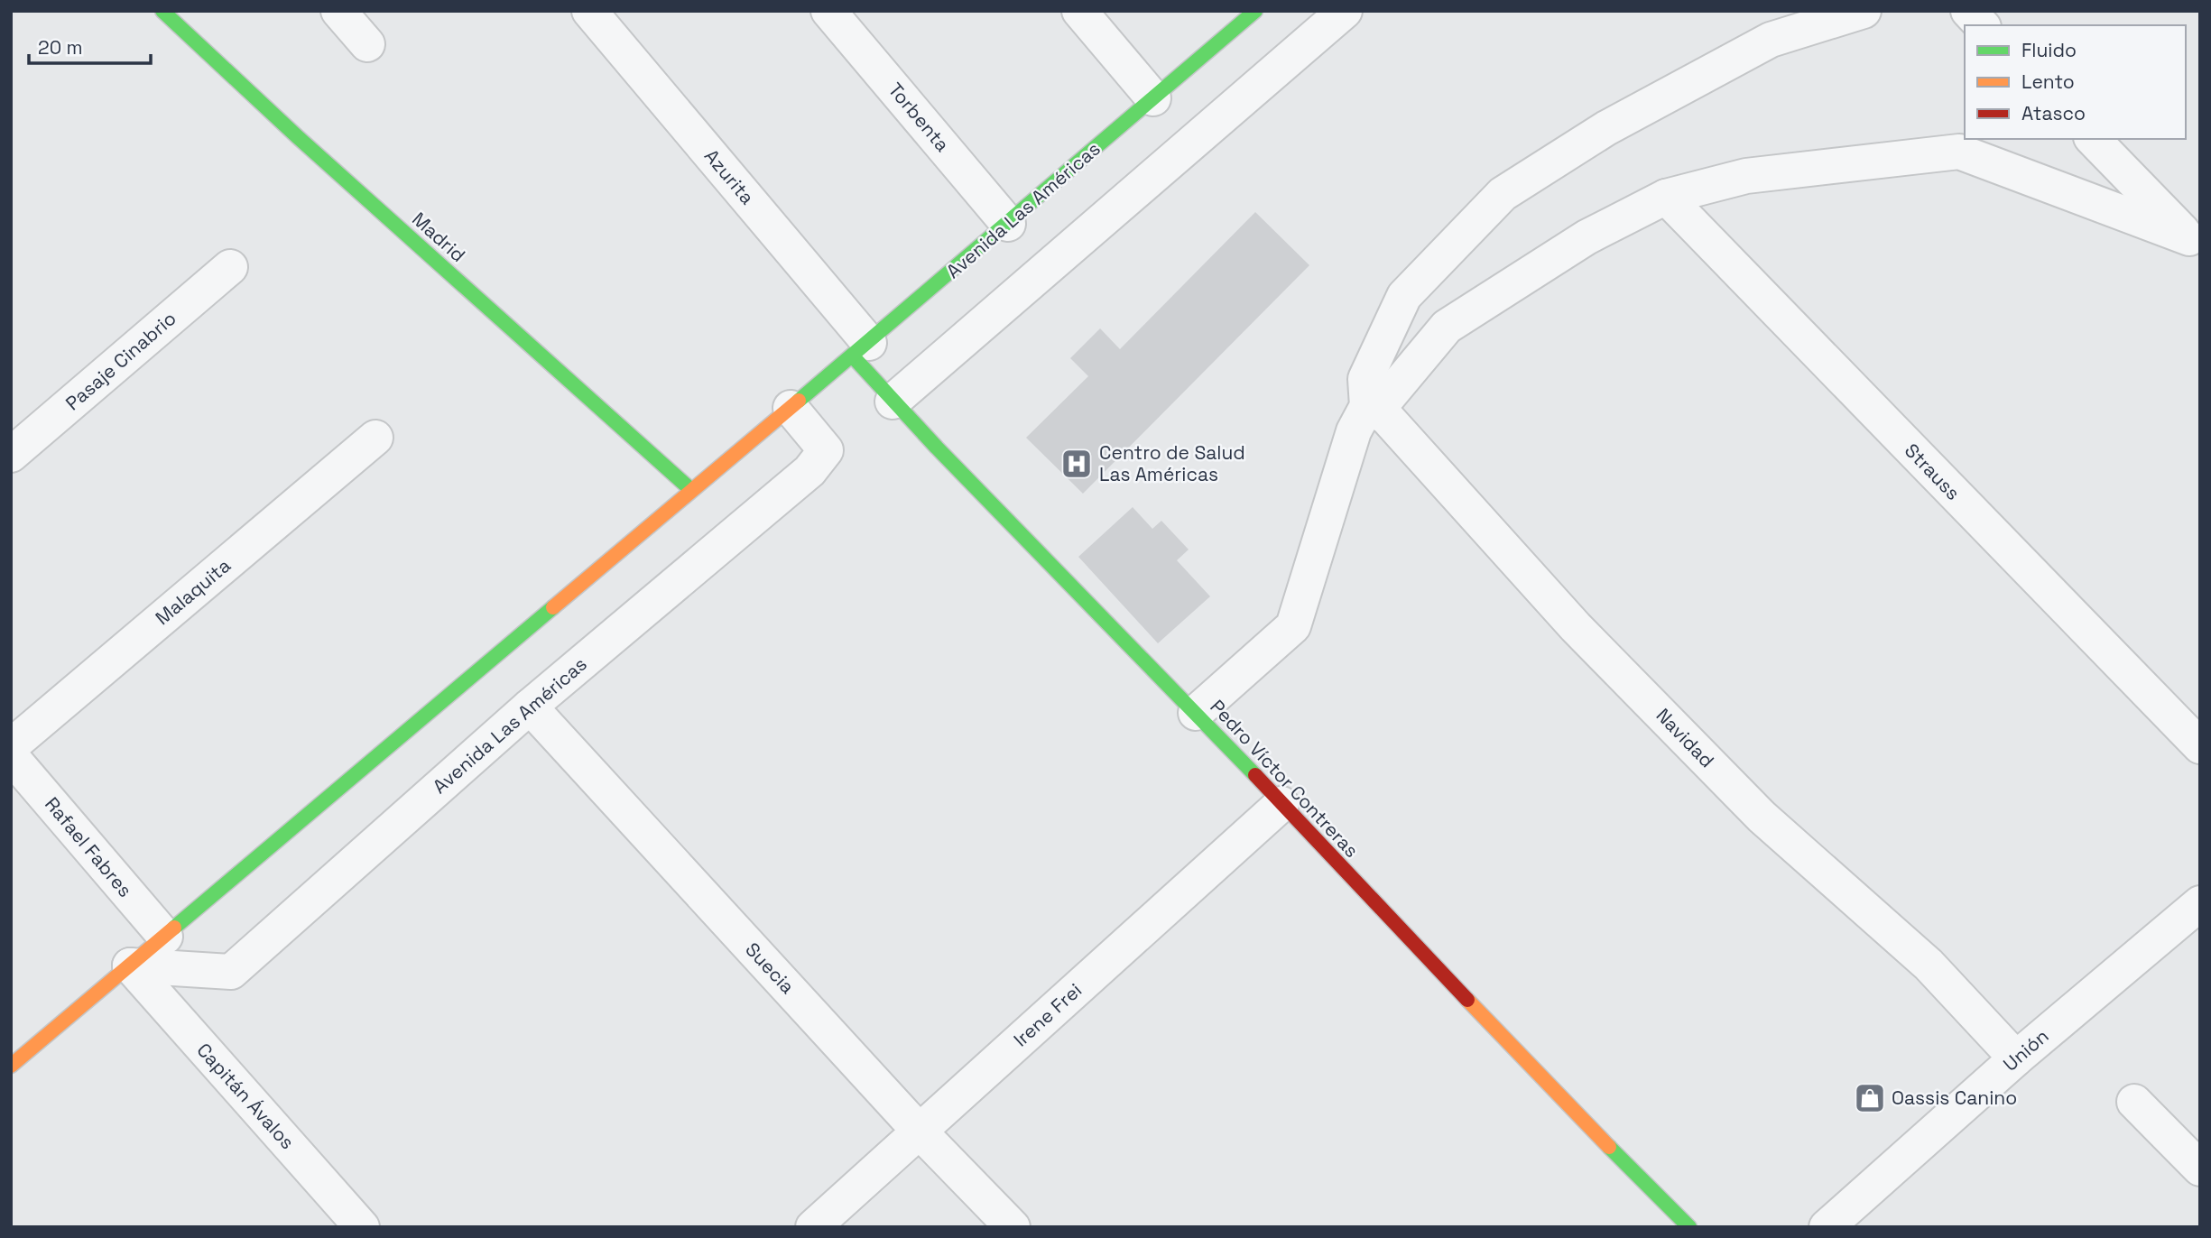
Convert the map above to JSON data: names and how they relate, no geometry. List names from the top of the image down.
{
  "streets": {
    "street": [
      "Torbenta",
      "Azurita",
      "Avenida Las Américas",
      "Madrid",
      "Pasaje Cinabrio",
      "Strauss",
      "Malaquita",
      "Navidad",
      "Pedro Víctor Contreras",
      "Rafael Fabres",
      "Suecia",
      "Irene Frei",
      "Unión",
      "Capitán Ávalos"
    ]
  },
  "crossings": [
    ["Torbenta", "Avenida Las Américas"],
    ["Azurita", "Avenida Las Américas"],
    ["Azurita", "Pedro Víctor Contreras"],
    ["Avenida Las Américas", "Madrid"],
    ["Avenida Las Américas", "Pedro Víctor Contreras"],
    ["Avenida Las Américas", "Rafael Fabres"],
    ["Avenida Las Américas", "Suecia"],
    ["Avenida Las Américas", "Capitán Ávalos"],
    ["Navidad", "Unión"],
    ["Pedro Víctor Contreras", "Irene Frei"],
    ["Suecia", "Irene Frei"]
  ],
  "places": {
    "hospital": ["Centro de Salud Las Américas"],
    "shop": ["Oassis Canino"]
  },
  "legend": ["Fluido", "Lento", "Atasco"],
  "scale_bar": "20 m"
}
